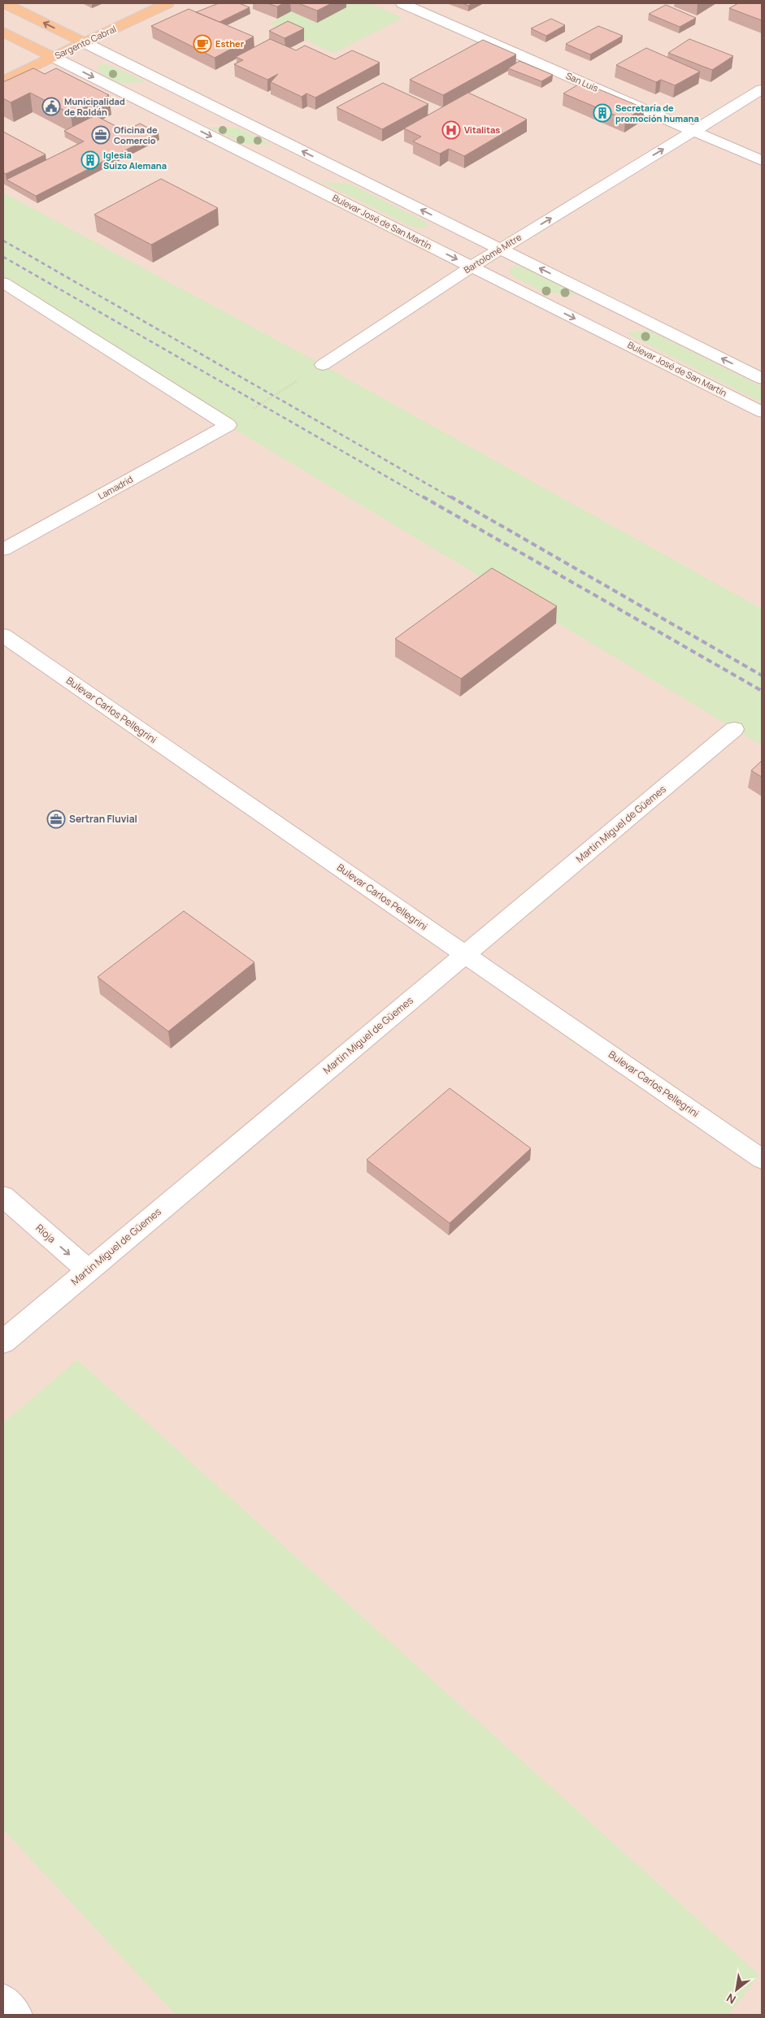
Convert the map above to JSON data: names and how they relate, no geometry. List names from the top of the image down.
{
  "streets": {
    "main road": ["Sargento Cabral", "Bulevar José de San Martín"],
    "street": [
      "San Luis",
      "Bartolomé Mitre",
      "Lamadrid",
      "Bulevar Carlos Pellegrini",
      "Martin Miguel de Güemes",
      "Rioja"
    ]
  },
  "crossings": [
    ["Sargento Cabral", "Bulevar José de San Martín"],
    ["San Luis", "Bartolomé Mitre"],
    ["Bulevar José de San Martín", "Bartolomé Mitre"],
    ["Bulevar Carlos Pellegrini", "Martin Miguel de Güemes"],
    ["Martin Miguel de Güemes", "Rioja"]
  ],
  "one_way": ["Bulevar José de San Martín", "Bartolomé Mitre", "Rioja"],
  "places": {
    "cafe": ["Esther"],
    "public building": ["Municipalidad de Roldán"],
    "building": ["Secretaría de promoción humana", "Iglesia Suizo Alemana"],
    "hospital": ["Vitalitas"],
    "office": ["Oficina de Comercio", "Sertran Fluvial"]
  },
  "north": "bottom left"
}
